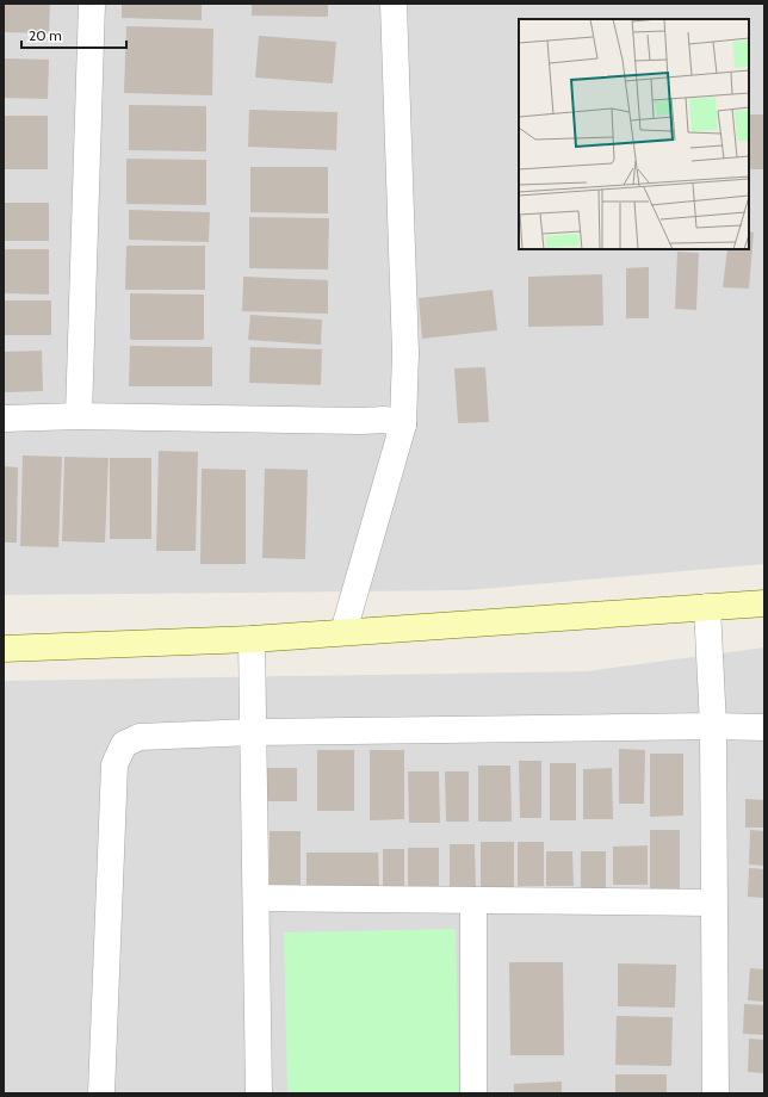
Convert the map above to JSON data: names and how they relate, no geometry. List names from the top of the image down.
{
  "scale_bar": "20 m"
}
